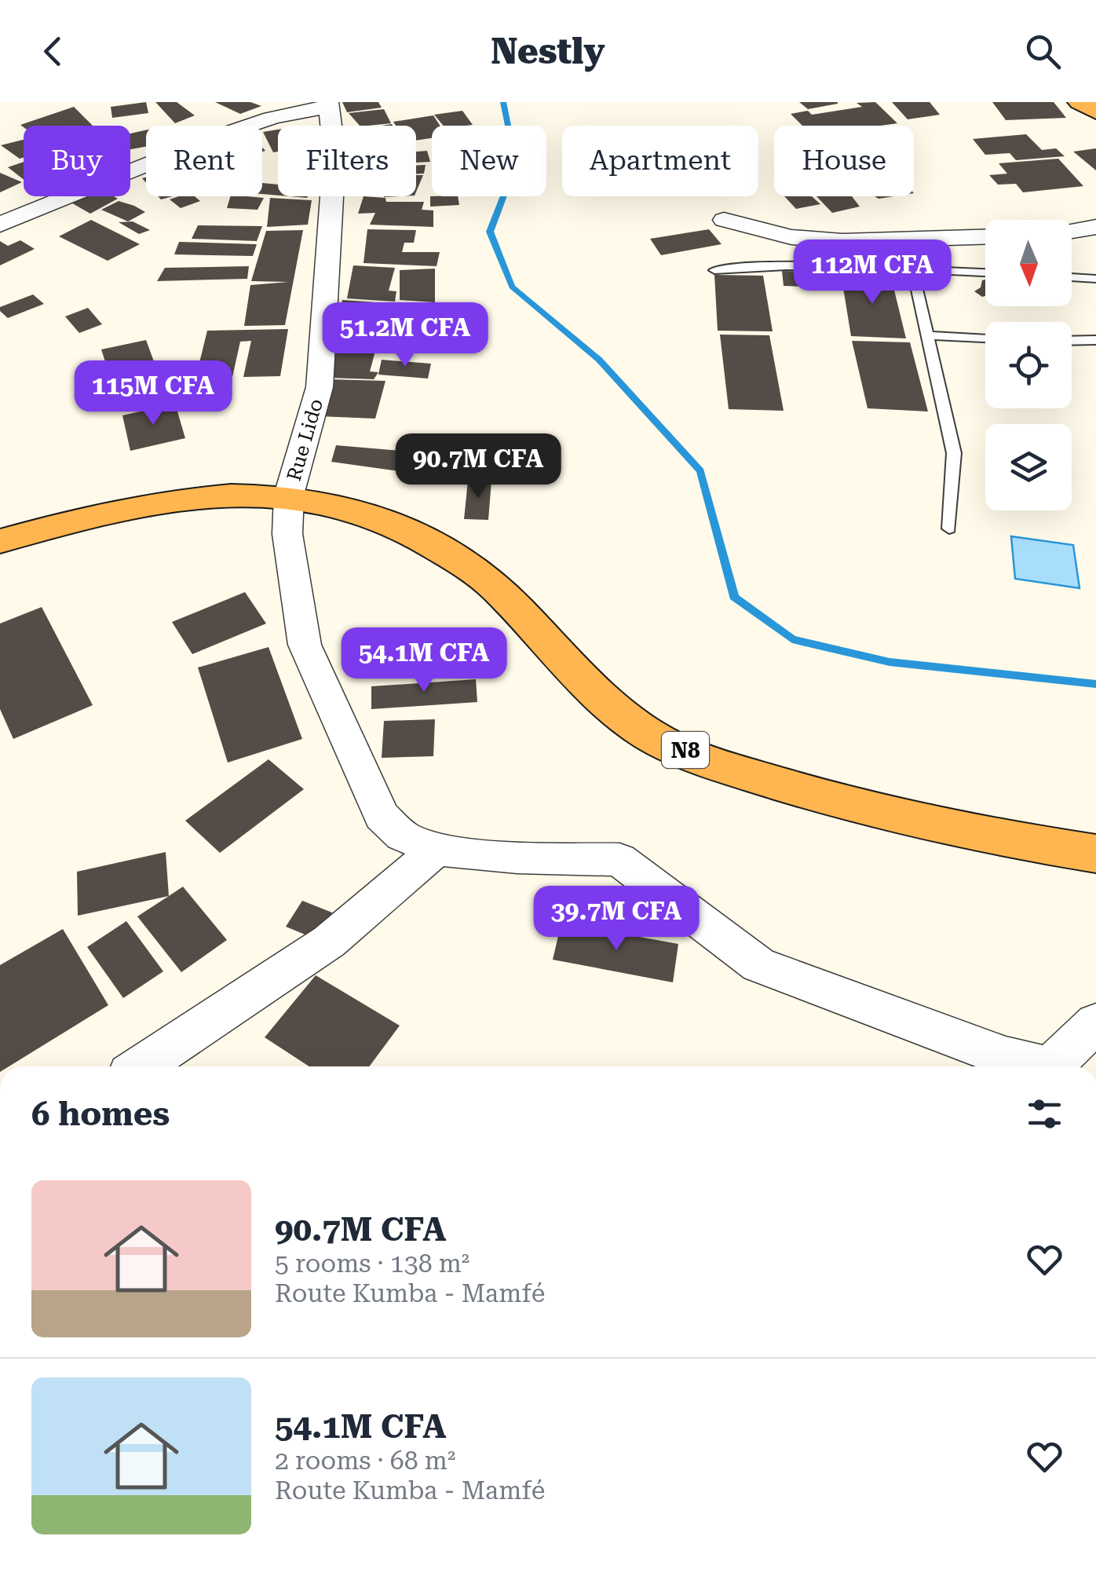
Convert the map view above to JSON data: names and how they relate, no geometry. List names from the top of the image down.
{
  "streets": {
    "highway": ["N8"],
    "street": ["Rue Lido"]
  },
  "crossings": [
    ["Rue Lido", "N8"]
  ],
  "north": "bottom",
  "page": {
    "header": "Nestly",
    "chip": [
      "Buy",
      "Rent",
      "Filters",
      "New",
      "Apartment",
      "House"
    ],
    "price": [
      "112M CFA",
      "51.2M CFA",
      "115M CFA",
      "90.7M CFA",
      "54.1M CFA",
      "39.7M CFA"
    ],
    "heading": "6 homes",
    "list": [
      {
        "name": "90.7M CFA",
        "note": "5 rooms · 138 m² · Route Kumba - Mamfé"
      },
      {
        "name": "54.1M CFA",
        "note": "2 rooms · 68 m² · Route Kumba - Mamfé"
      }
    ]
  }
}
